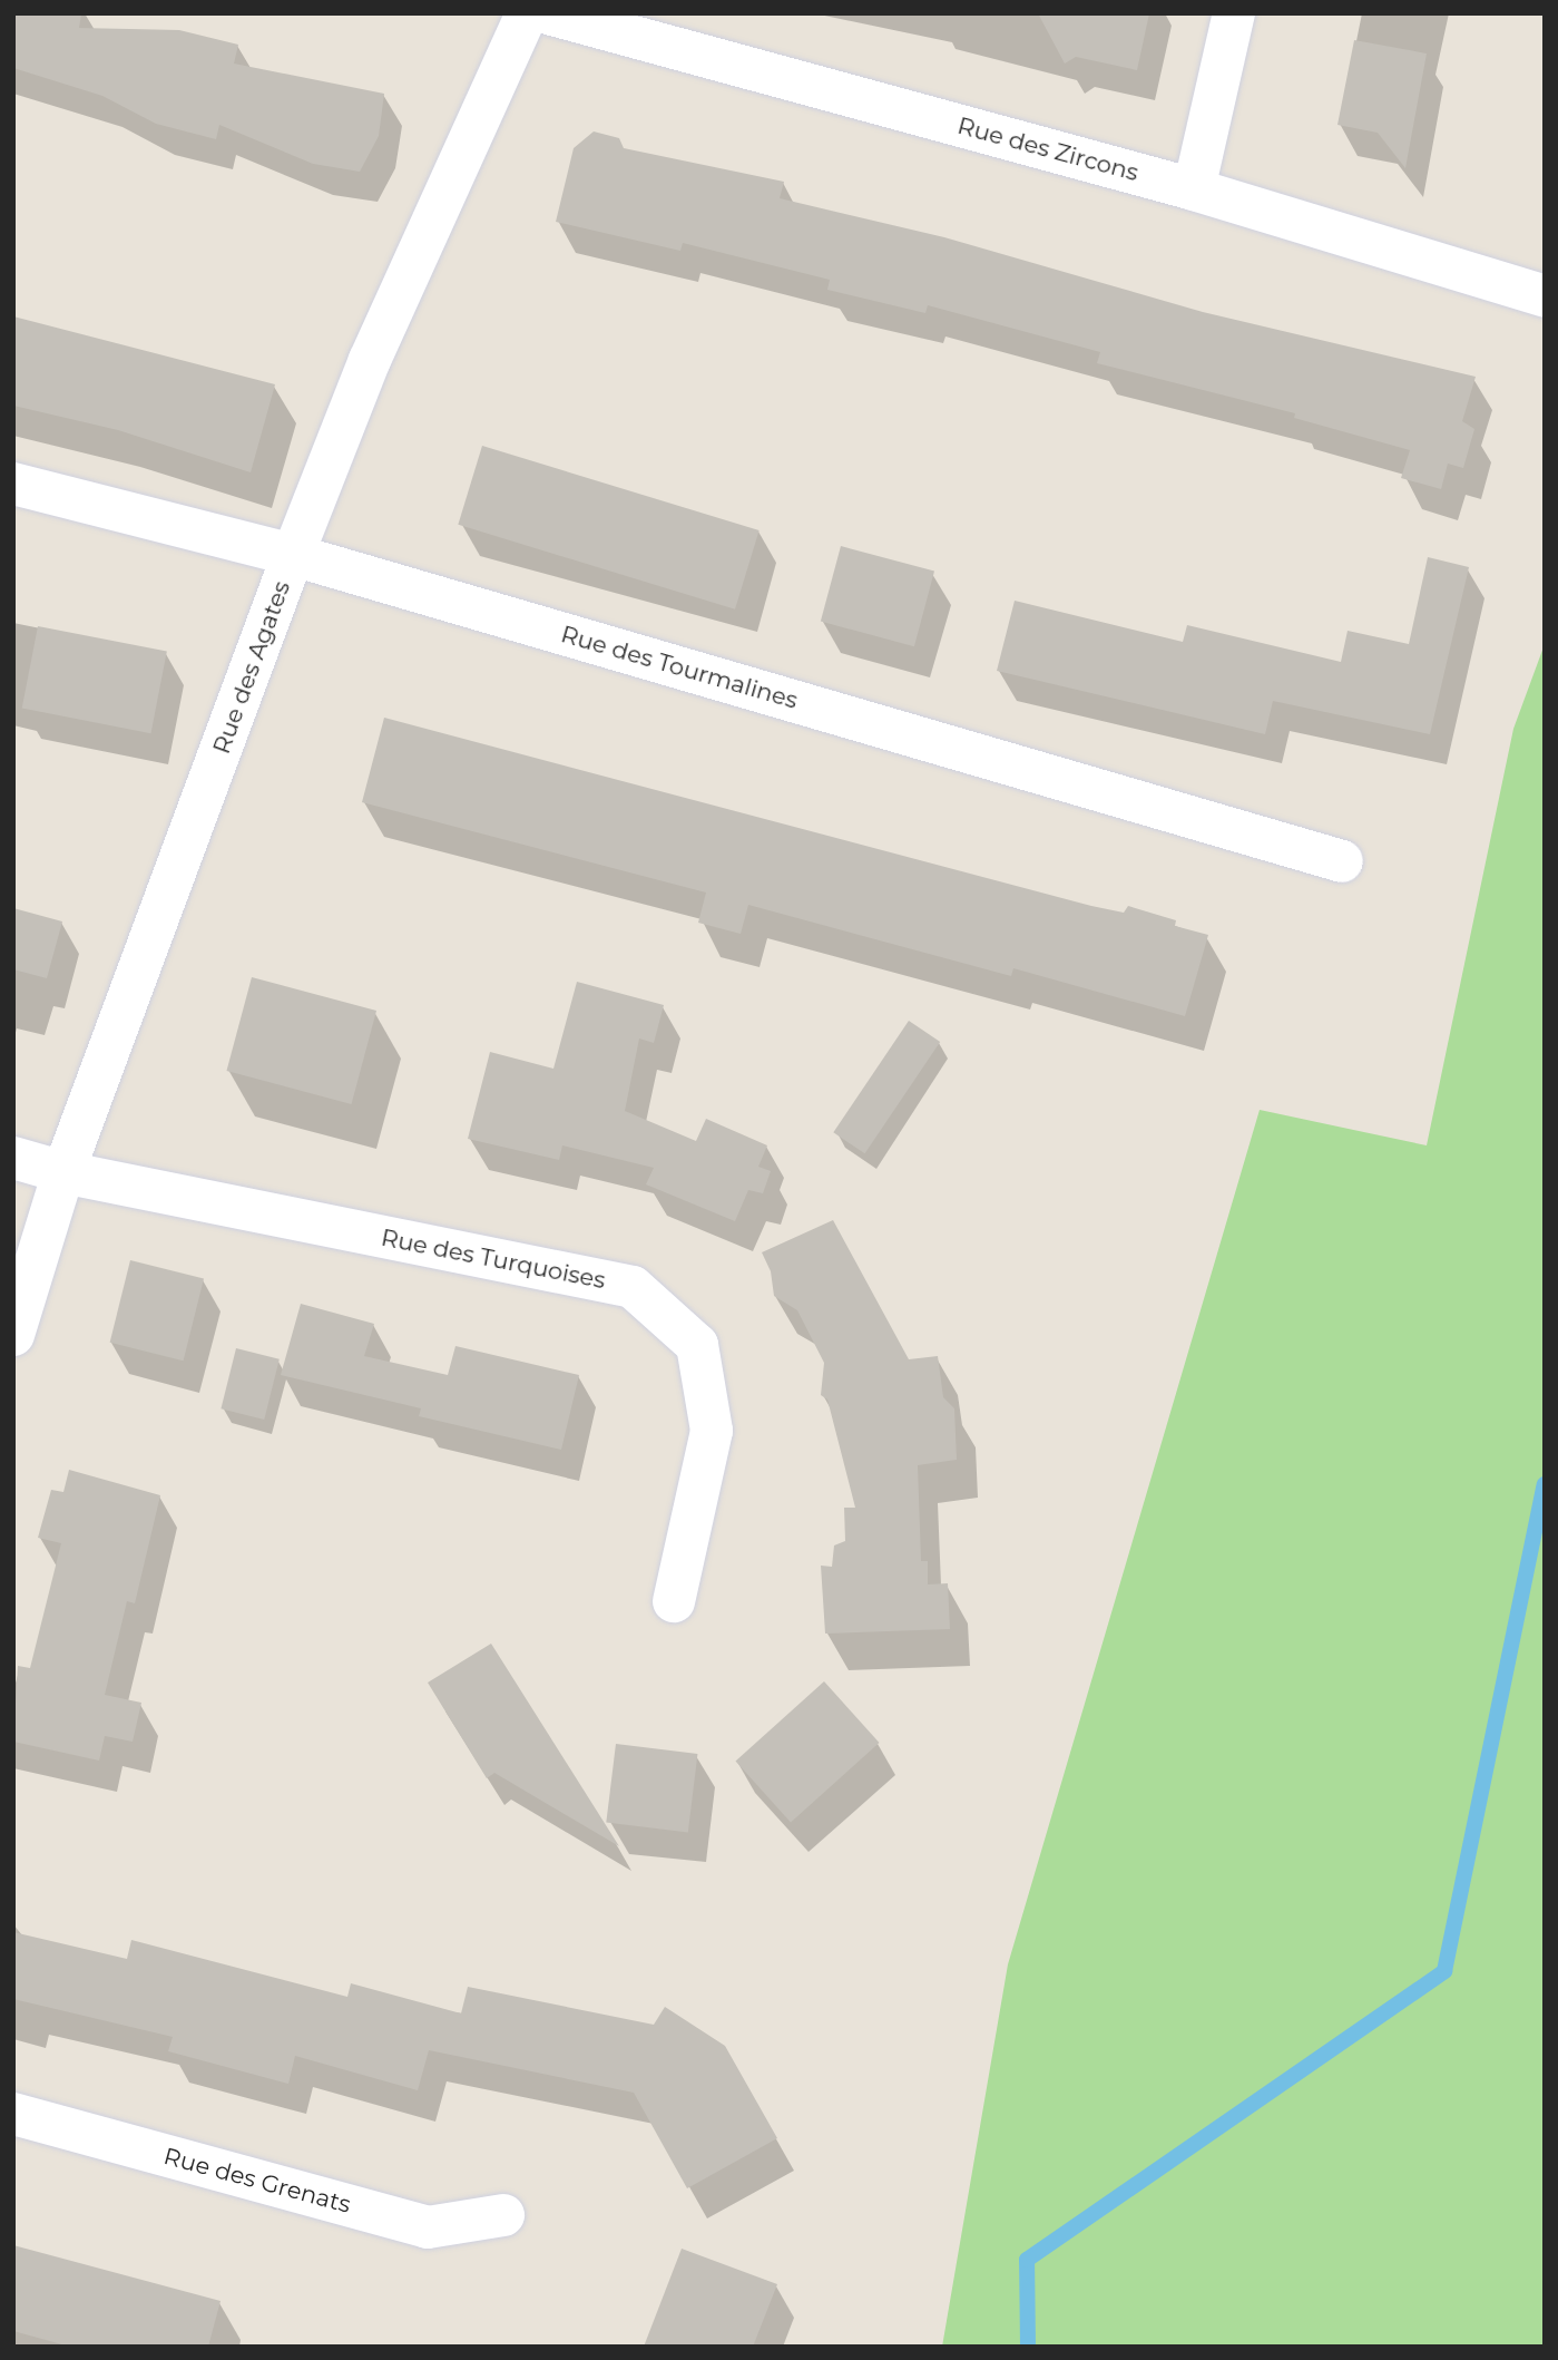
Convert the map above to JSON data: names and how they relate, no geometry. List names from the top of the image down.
{
  "streets": {
    "street": [
      "Rue des Zircons",
      "Rue des Agates",
      "Rue des Tourmalines",
      "Rue des Turquoises",
      "Rue des Grenats"
    ]
  },
  "crossings": [
    ["Rue des Agates", "Rue des Tourmalines"],
    ["Rue des Agates", "Rue des Turquoises"]
  ]
}
